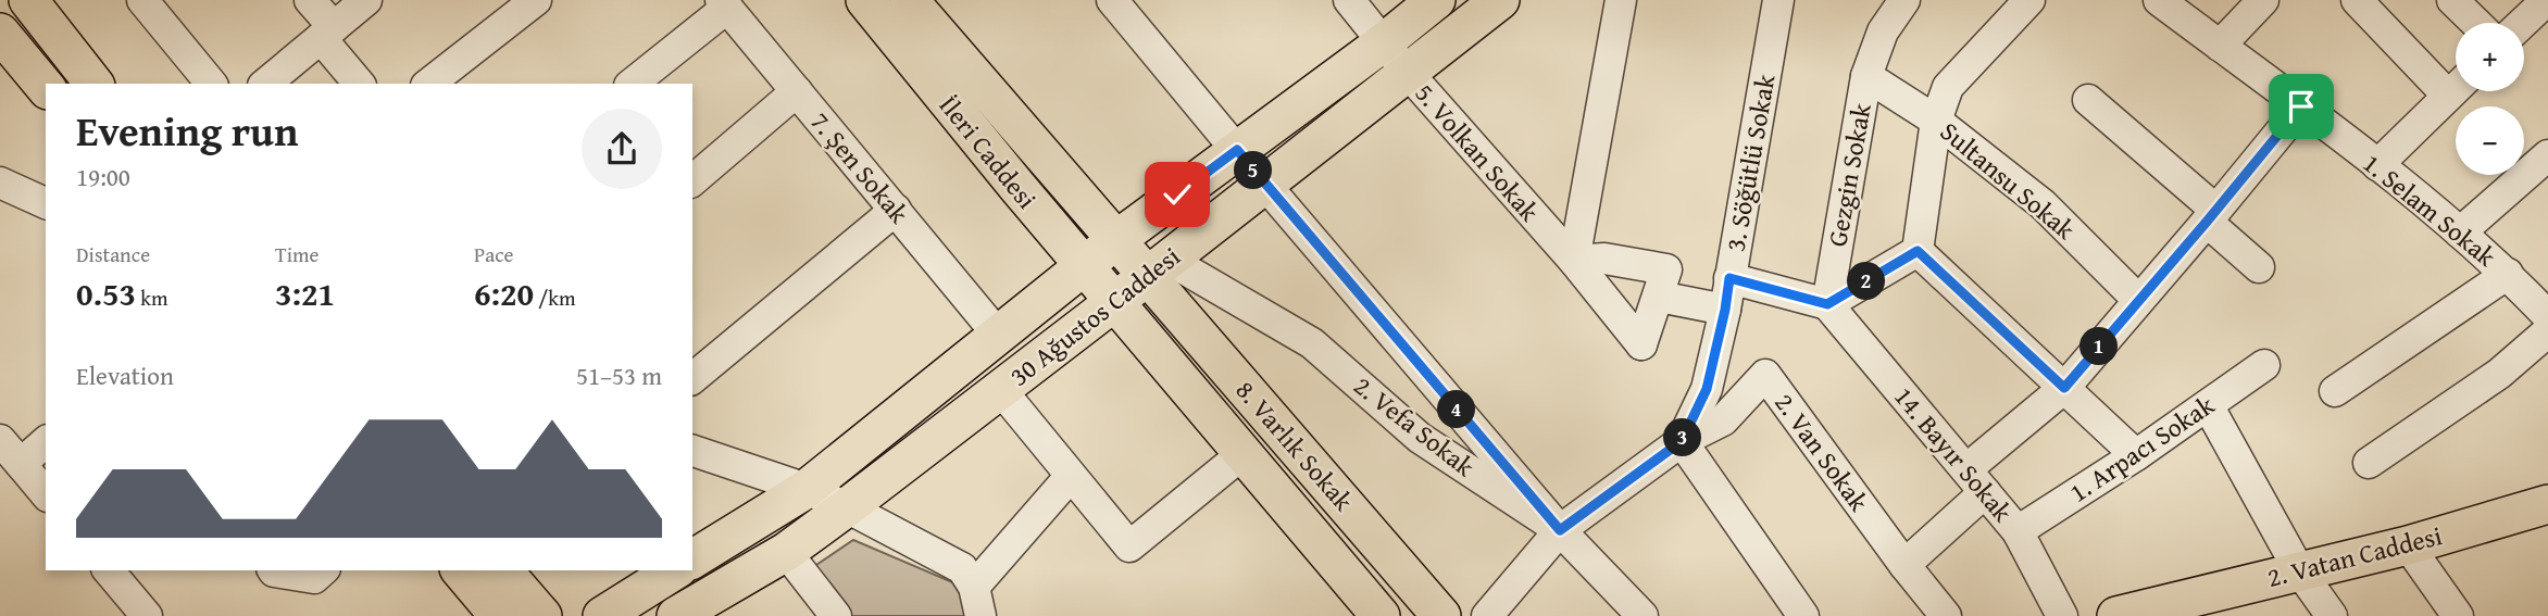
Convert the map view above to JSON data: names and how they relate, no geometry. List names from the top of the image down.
{
  "streets": {
    "main road": [
      "İleri Caddesi",
      "30 Ağustos Caddesi",
      "8. Varlık Sokak",
      "2. Vatan Caddesi"
    ],
    "street": [
      "5. Volkan Sokak",
      "3. Söğütlü Sokak",
      "7. Şen Sokak",
      "Gezgin Sokak",
      "Sultansu Sokak",
      "1. Selam Sokak",
      "2. Vefa Sokak",
      "1. Arpacı Sokak",
      "2. Van Sokak",
      "14. Bayır Sokak"
    ]
  },
  "crossings": [
    ["İleri Caddesi", "30 Ağustos Caddesi"],
    ["İleri Caddesi", "2. Vefa Sokak"],
    ["İleri Caddesi", "8. Varlık Sokak"],
    ["5. Volkan Sokak", "30 Ağustos Caddesi"],
    ["3. Söğütlü Sokak", "2. Vefa Sokak"],
    ["3. Söğütlü Sokak", "2. Van Sokak"],
    ["7. Şen Sokak", "30 Ağustos Caddesi"],
    ["Gezgin Sokak", "Sultansu Sokak"],
    ["Gezgin Sokak", "14. Bayır Sokak"],
    ["30 Ağustos Caddesi", "2. Vefa Sokak"],
    ["30 Ağustos Caddesi", "8. Varlık Sokak"],
    ["2. Vefa Sokak", "8. Varlık Sokak"],
    ["1. Arpacı Sokak", "14. Bayır Sokak"]
  ],
  "page": {
    "map_buttons": ["+", "−"],
    "heading": ["Evening run", "19:00"],
    "pins": [
      "5",
      "2",
      "1",
      "4",
      "3"
    ],
    "stats": [
      ["Distance", "0.53 km"],
      ["Time", "3:21"],
      ["Pace", "6:20 /km"]
    ],
    "chart": ["Elevation", "51–53 m"]
  }
}
